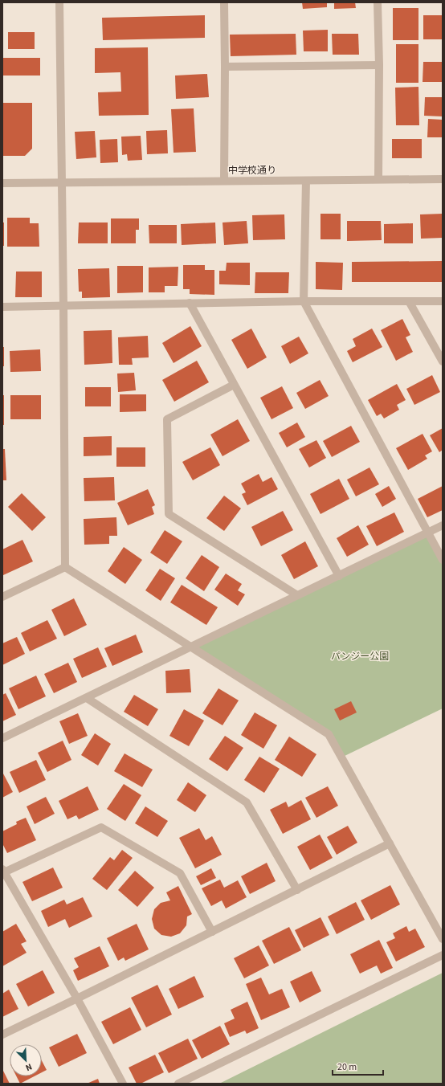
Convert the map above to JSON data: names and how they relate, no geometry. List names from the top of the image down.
{
  "streets": {
    "street": ["中学校通り"]
  },
  "parks": ["パンジー公園"],
  "scale_bar": "20 m",
  "north": "bottom right"
}
